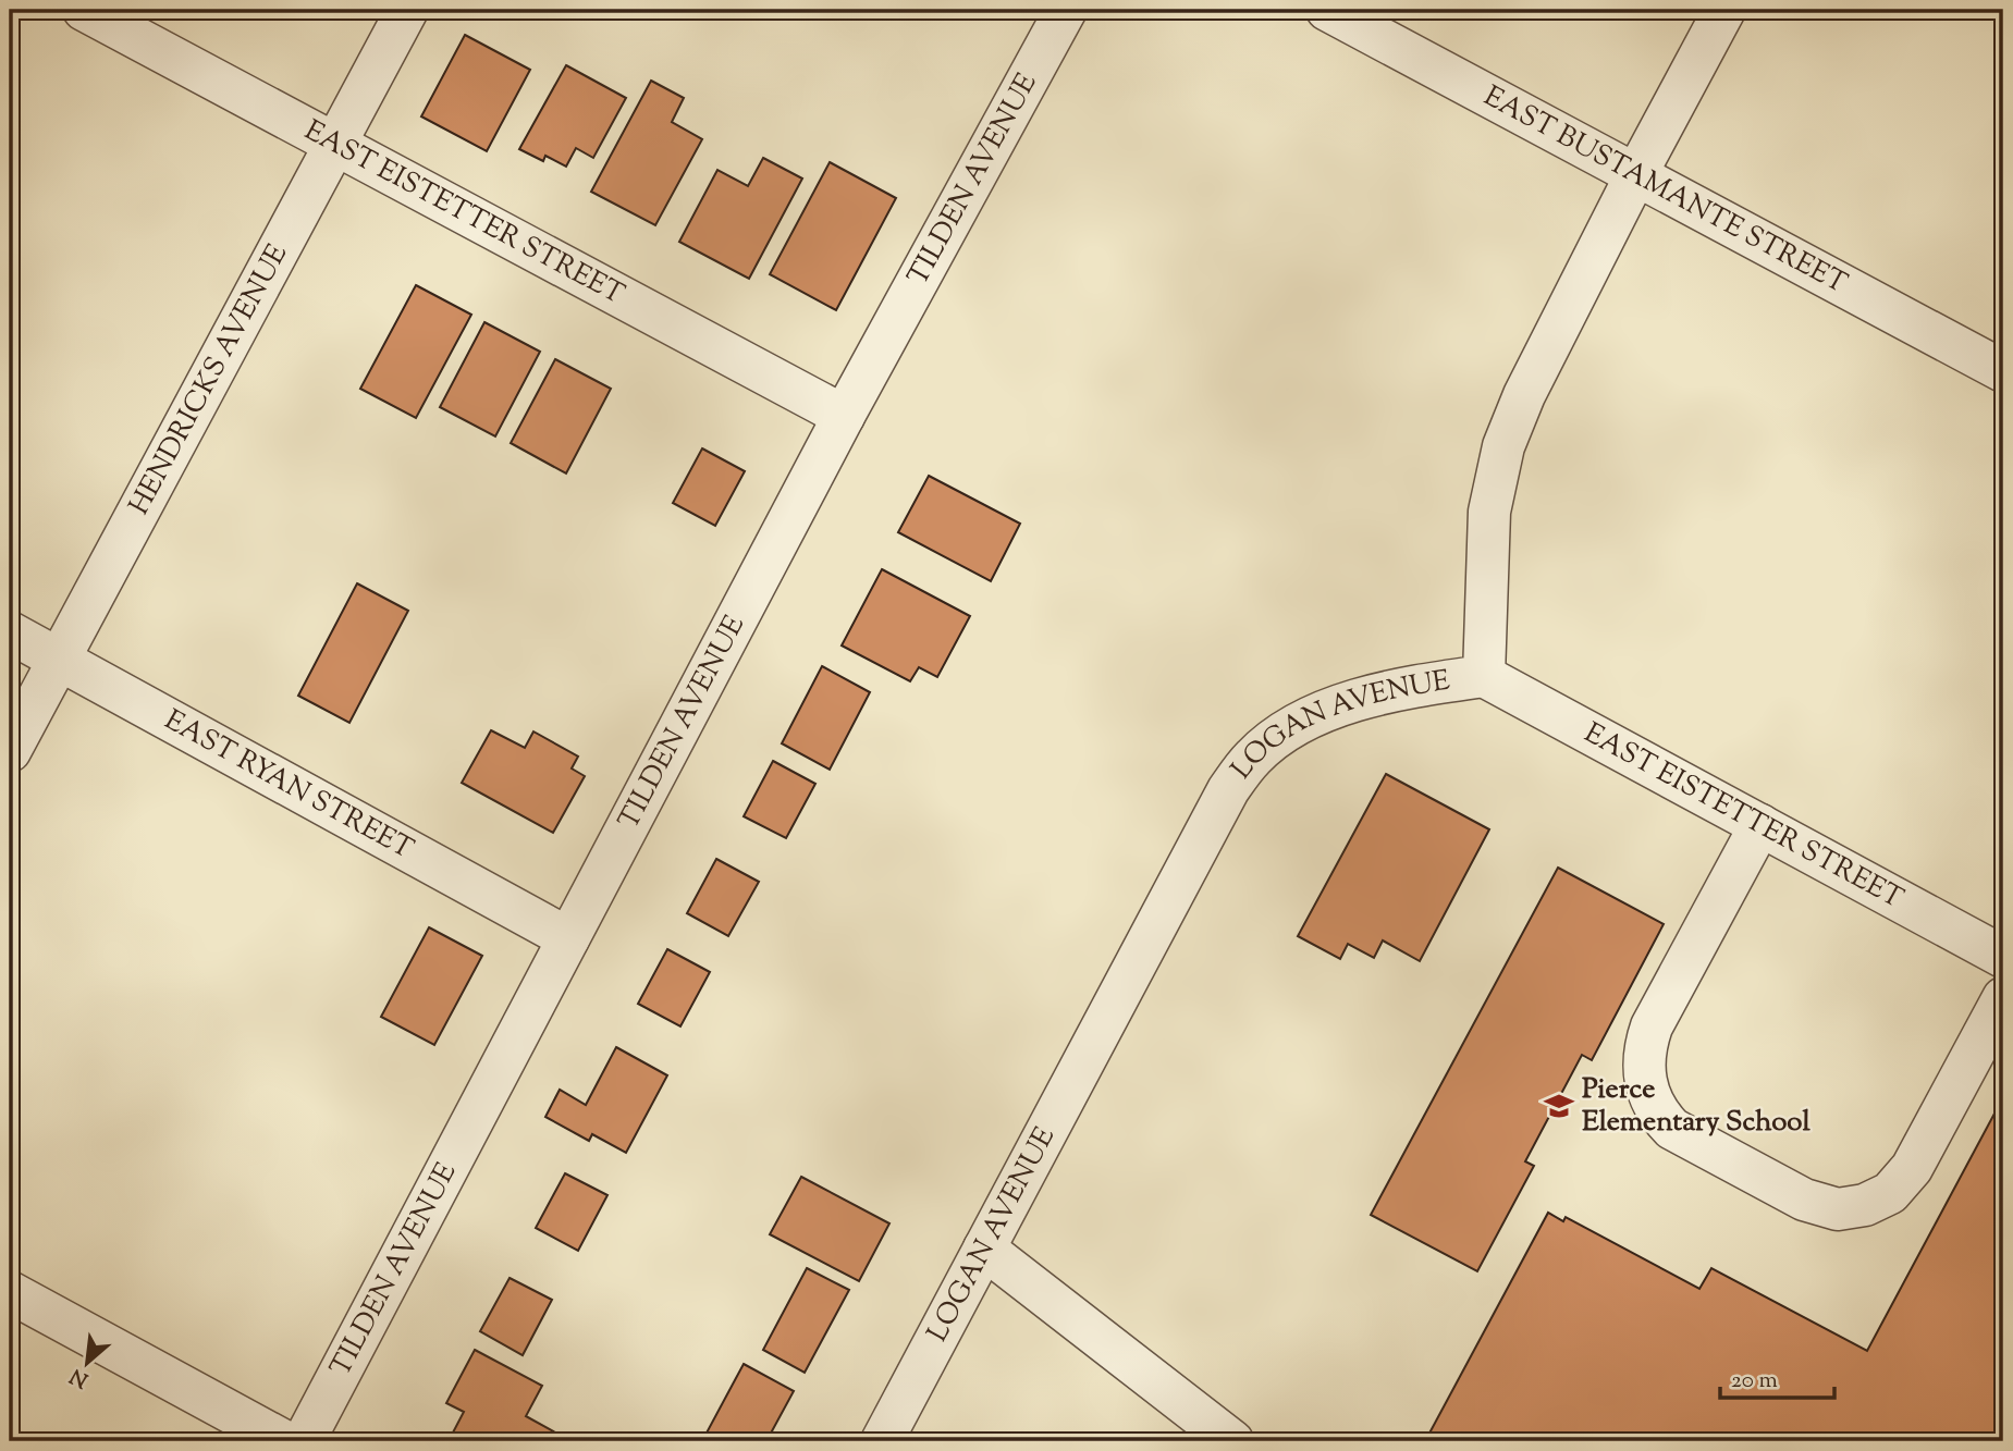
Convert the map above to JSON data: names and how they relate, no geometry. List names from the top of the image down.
{
  "streets": {
    "street": [
      "TILDEN AVENUE",
      "EAST BUSTAMANTE STREET",
      "EAST EISTETTER STREET",
      "HENDRICKS AVENUE",
      "LOGAN AVENUE",
      "EAST RYAN STREET"
    ]
  },
  "crossings": [
    ["TILDEN AVENUE", "EAST EISTETTER STREET"],
    ["TILDEN AVENUE", "EAST RYAN STREET"],
    ["EAST BUSTAMANTE STREET", "LOGAN AVENUE"],
    ["EAST EISTETTER STREET", "HENDRICKS AVENUE"],
    ["EAST EISTETTER STREET", "LOGAN AVENUE"],
    ["HENDRICKS AVENUE", "EAST RYAN STREET"]
  ],
  "places": {
    "school or university": ["Pierce Elementary School"]
  },
  "scale_bar": "20 m",
  "north": "bottom left"
}
